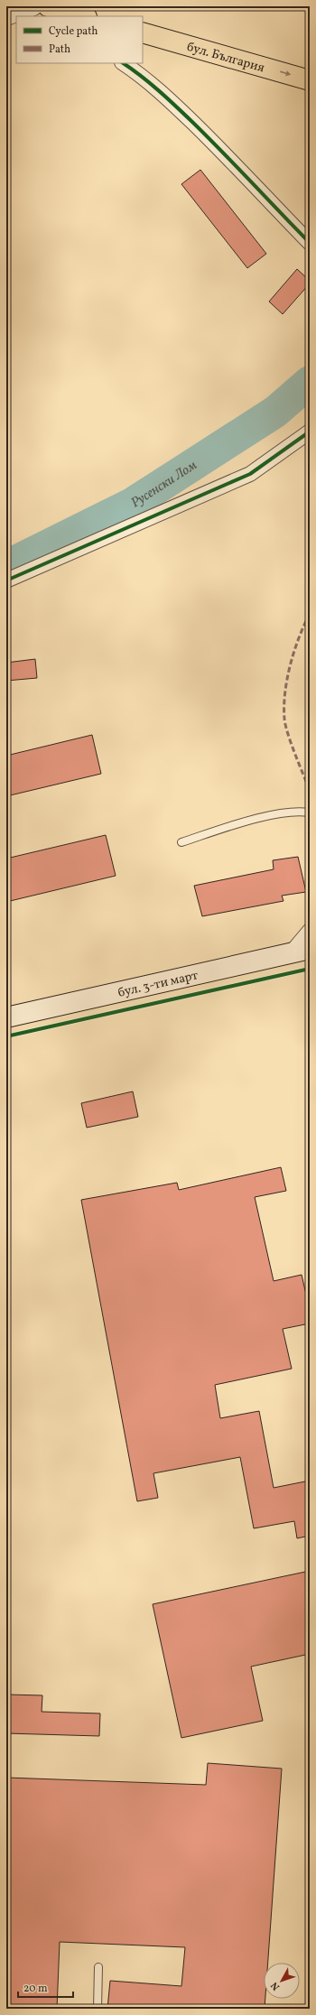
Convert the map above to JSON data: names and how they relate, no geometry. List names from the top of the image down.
{
  "streets": {
    "highway": ["бул. България"],
    "main road": ["бул. 3-ти март"]
  },
  "one_way": ["бул. България"],
  "water": ["Русенски Лом"],
  "legend": ["Cycle path", "Path"],
  "scale_bar": "20 m",
  "north": "bottom left"
}
